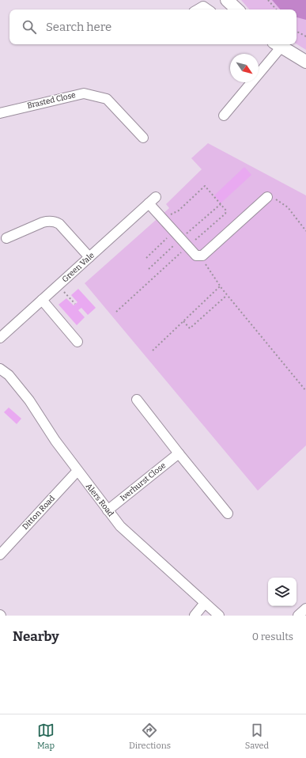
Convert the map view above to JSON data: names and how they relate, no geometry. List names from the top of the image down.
{
  "streets": {
    "street": [
      "Brasted Close",
      "Green Vale",
      "Iverhurst Close",
      "Alers Road",
      "Ditton Road"
    ]
  },
  "crossings": [
    ["Iverhurst Close", "Alers Road"],
    ["Alers Road", "Ditton Road"]
  ],
  "north": "bottom right",
  "page": {
    "search": "Search here",
    "heading": ["Nearby", "0 results"],
    "nav": ["Map", "Directions", "Saved"]
  }
}
